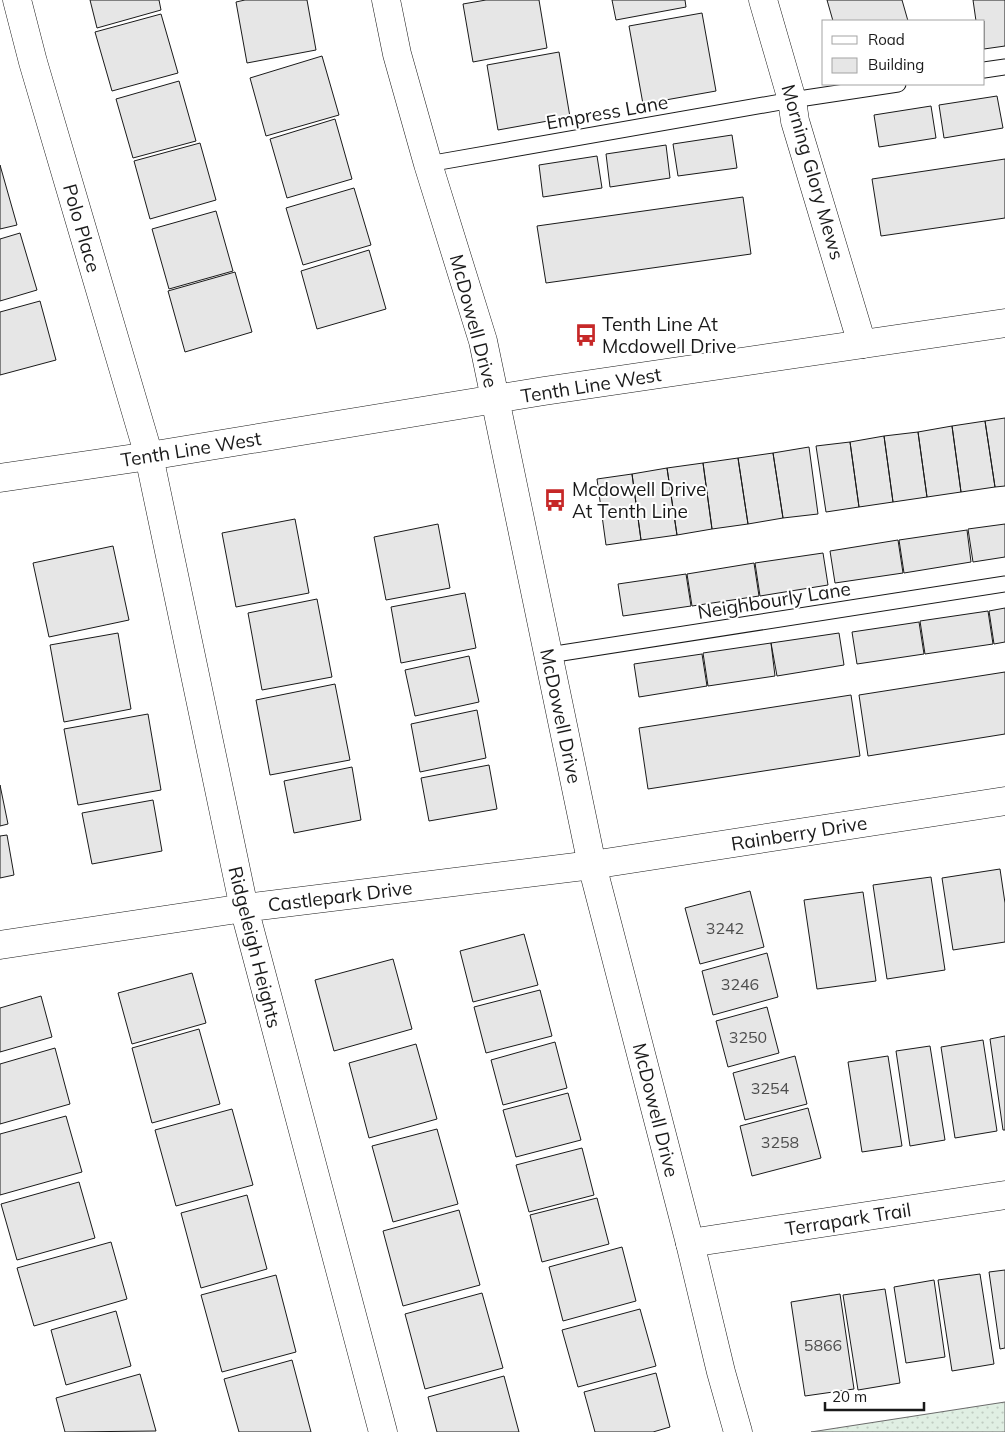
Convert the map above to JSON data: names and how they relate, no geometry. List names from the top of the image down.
{
  "streets": {
    "street": [
      "Morning Glory Mews",
      "Polo Place",
      "McDowell Drive",
      "Tenth Line West",
      "Rainberry Drive",
      "Castlepark Drive",
      "Ridgeleigh Heights",
      "Terrapark Trail"
    ],
    "lane": ["Empress Lane", "Neighbourly Lane"]
  },
  "crossings": [
    ["Empress Lane", "Morning Glory Mews"],
    ["Empress Lane", "McDowell Drive"],
    ["Morning Glory Mews", "Tenth Line West"],
    ["Polo Place", "Tenth Line West"],
    ["Polo Place", "Ridgeleigh Heights"],
    ["McDowell Drive", "Tenth Line West"],
    ["McDowell Drive", "Neighbourly Lane"],
    ["McDowell Drive", "Rainberry Drive"],
    ["McDowell Drive", "Castlepark Drive"],
    ["McDowell Drive", "Terrapark Trail"],
    ["Tenth Line West", "Ridgeleigh Heights"],
    ["Rainberry Drive", "Castlepark Drive"],
    ["Castlepark Drive", "Ridgeleigh Heights"]
  ],
  "places": {
    "bus stop": ["Tenth Line At Mcdowell Drive", "Mcdowell Drive At Tenth Line"]
  },
  "house_numbers": [
    "3242",
    "3246",
    "3250",
    "3254",
    "3258",
    "5866"
  ],
  "legend": ["Road", "Building"],
  "scale_bar": "20 m"
}
